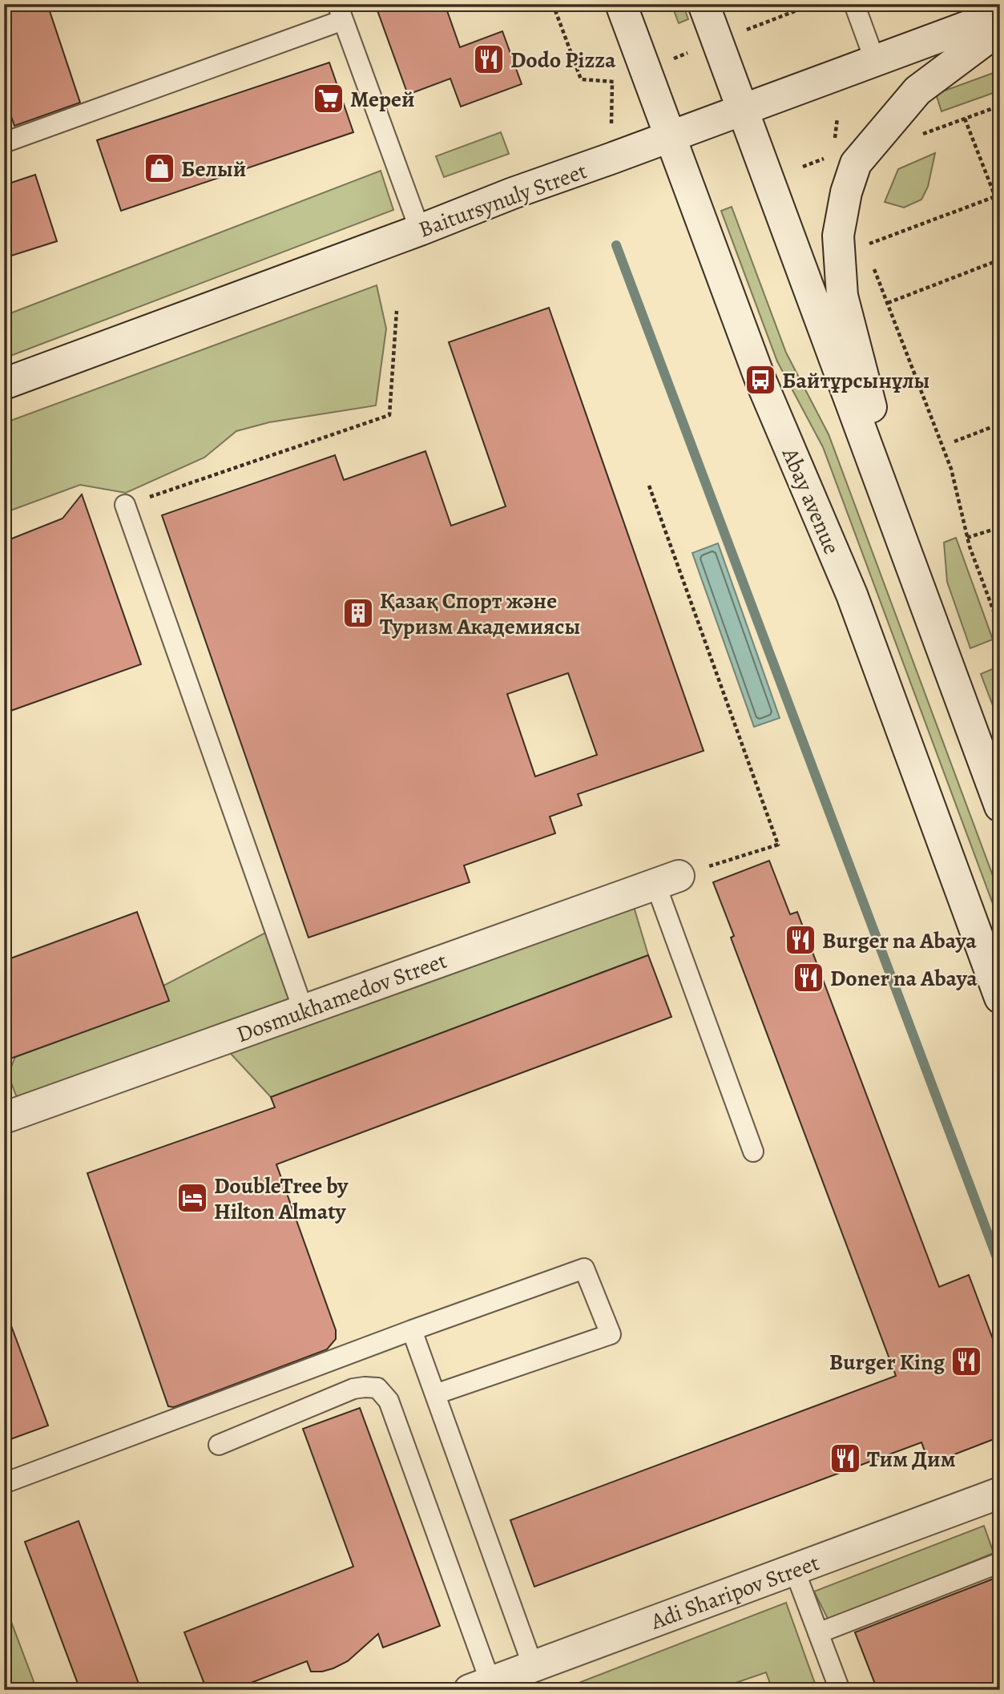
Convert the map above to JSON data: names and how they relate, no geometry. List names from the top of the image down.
{
  "streets": {
    "main road": [
      "Baitursynuly Street",
      "Abay avenue",
      "Dosmukhamedov Street",
      "Adi Sharipov Street"
    ]
  },
  "crossings": [
    ["Baitursynuly Street", "Abay avenue"]
  ],
  "places": {
    "restaurant": [
      "Dodo Pizza",
      "Burger na Abaya",
      "Doner na Abaya",
      "Burger King",
      "Тим Дим"
    ],
    "supermarket": ["Мерей"],
    "shop": ["Белый"],
    "bus stop": ["Байтұрсынұлы"],
    "building": ["Қазақ Спорт және Туризм Академиясы"],
    "hotel": ["DoubleTree by Hilton Almaty"]
  }
}
